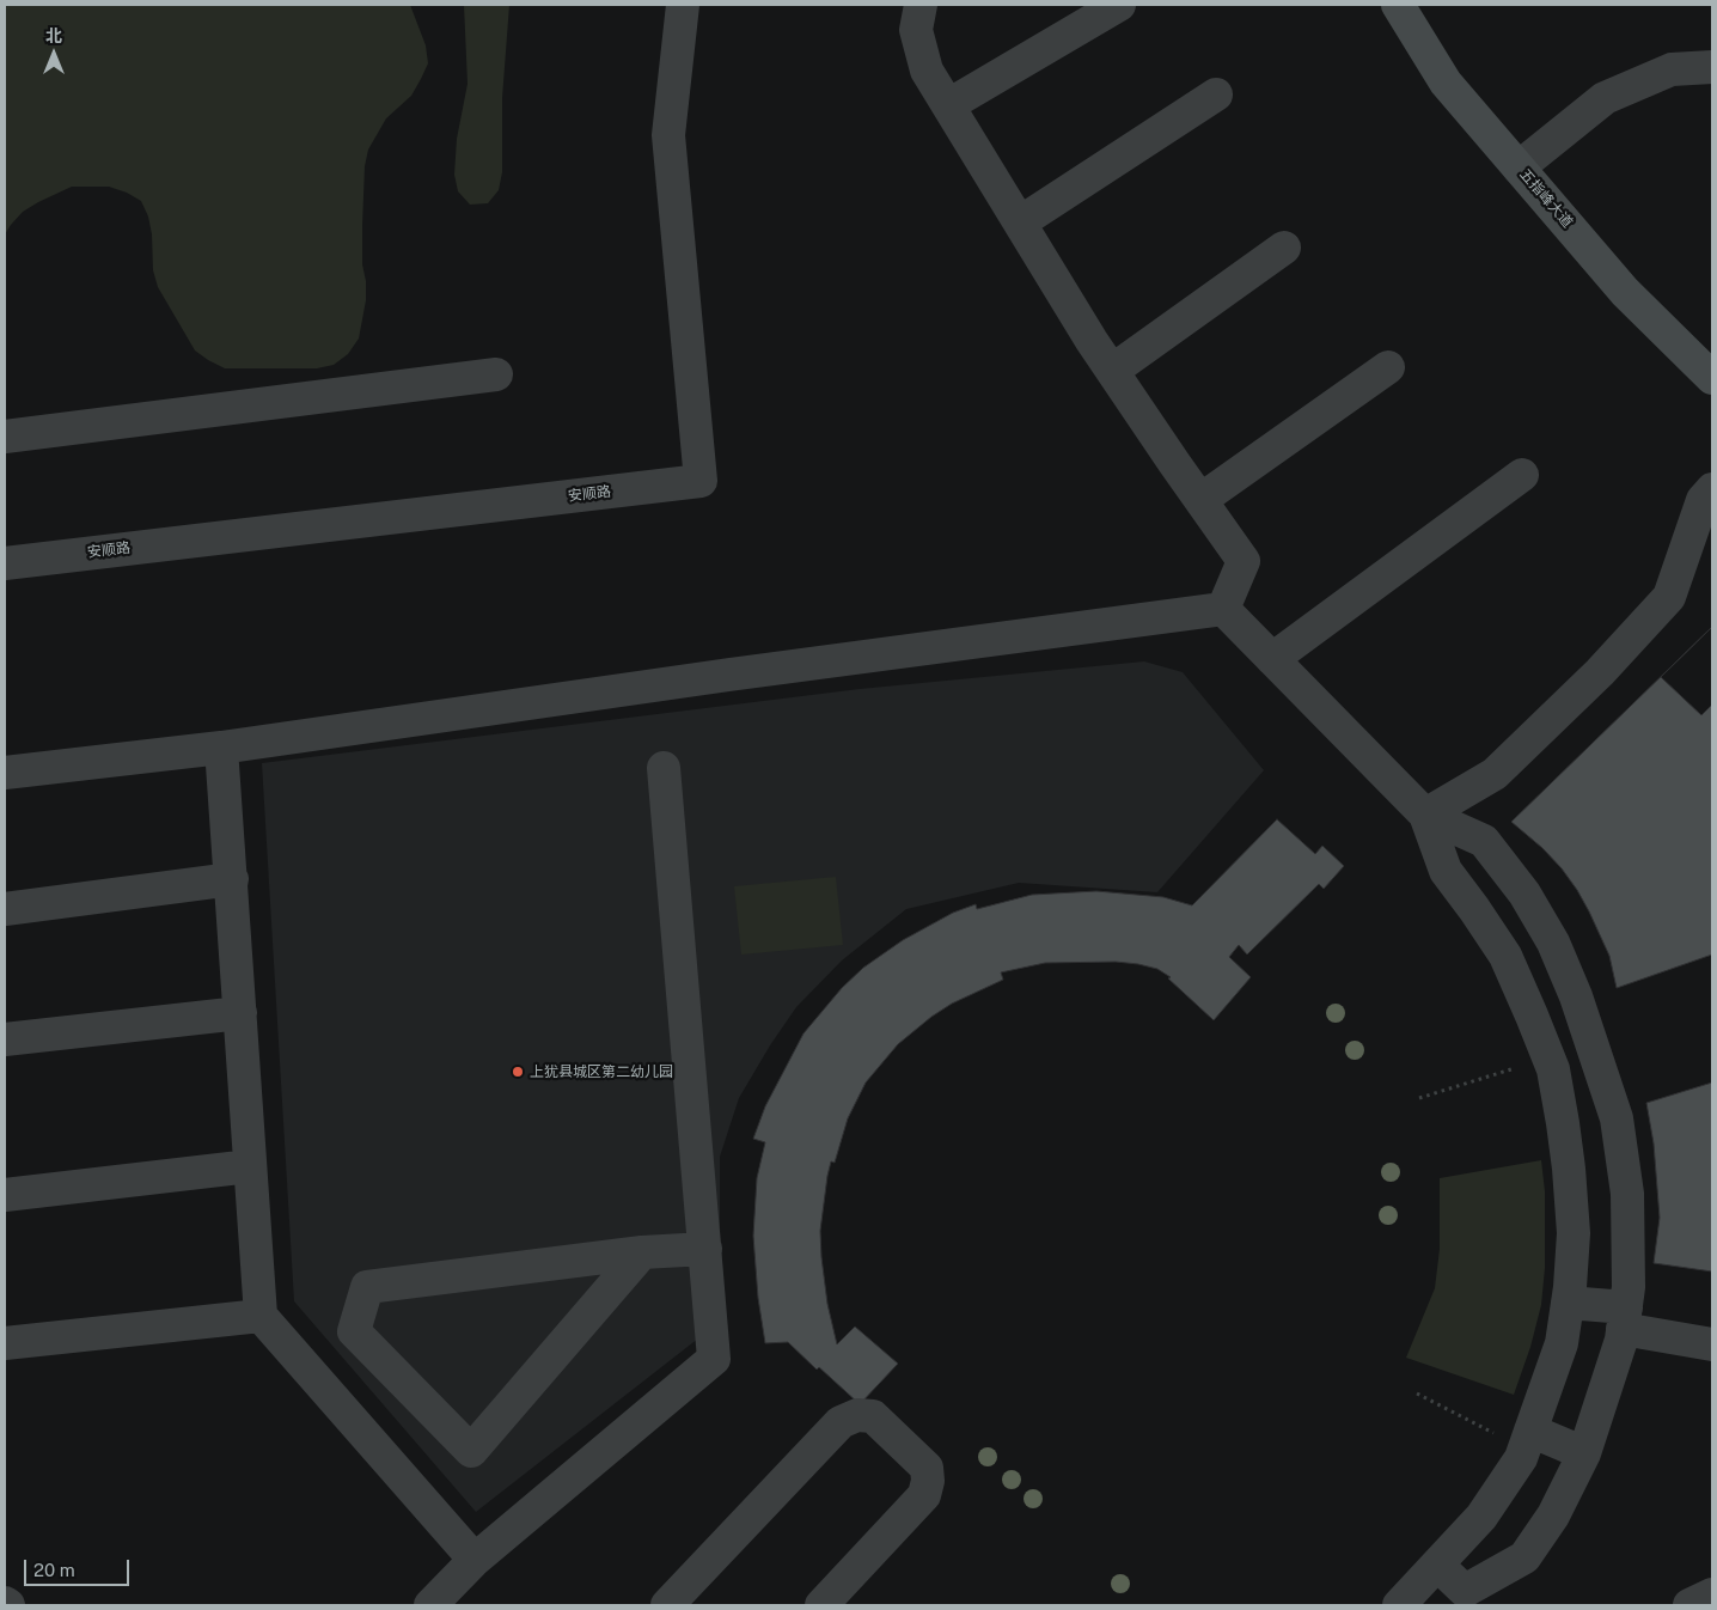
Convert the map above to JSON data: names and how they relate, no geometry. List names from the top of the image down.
{
  "streets": {
    "main road": ["五指峰大道"],
    "street": ["安顺路"]
  },
  "places": ["上犹县城区第二幼儿园"],
  "scale_bar": "20 m",
  "north": "top"
}
